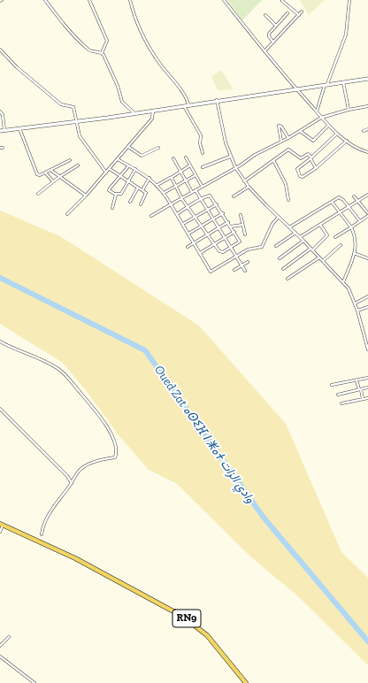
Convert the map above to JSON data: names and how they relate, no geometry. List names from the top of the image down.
{
  "streets": {
    "main road": ["RN9"]
  },
  "water": ["Oued Zat ⴰⵙⵉⴼ ⵏ ⵥⴰⵜ وادي الزات"]
}
